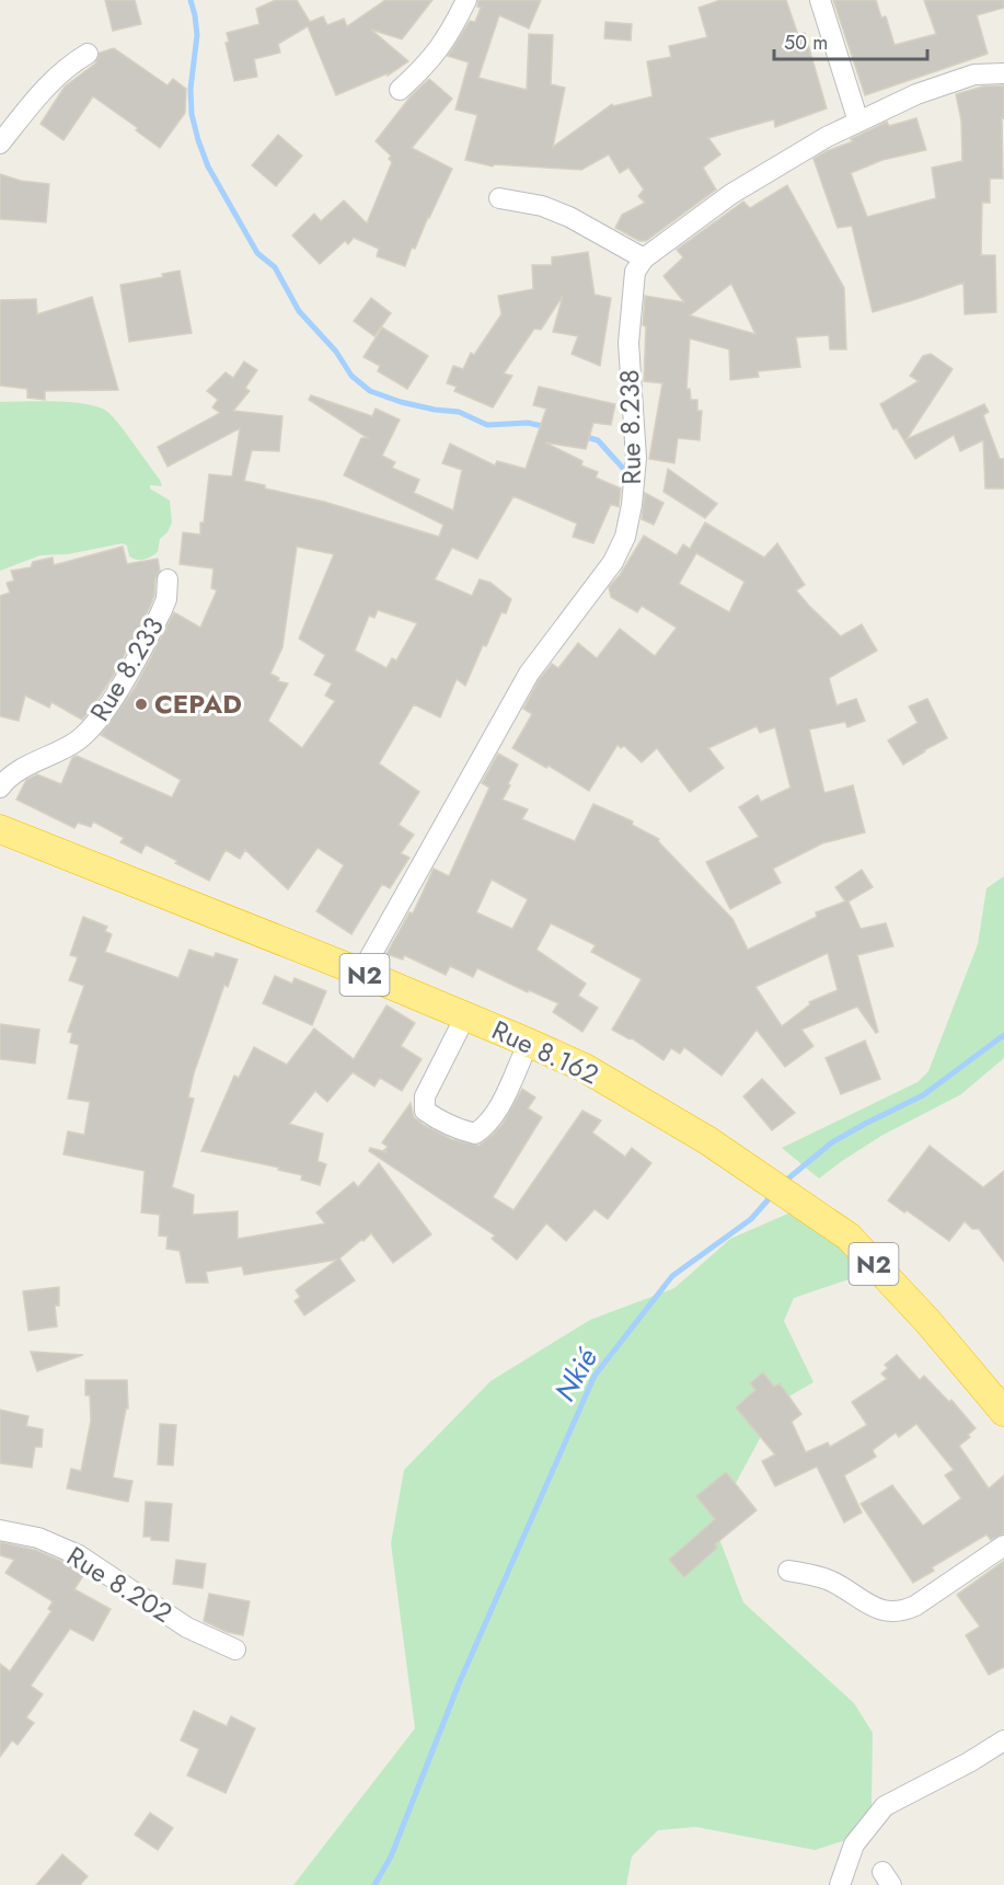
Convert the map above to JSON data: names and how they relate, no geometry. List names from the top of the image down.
{
  "streets": {
    "highway": ["N2", "Rue 8.162"],
    "street": ["Rue 8.238", "Rue 8.233", "Rue 8.202"]
  },
  "crossings": [
    ["Rue 8.238", "Rue 8.162"]
  ],
  "water": ["Nkié"],
  "places": ["CEPAD"],
  "scale_bar": "50 m"
}
